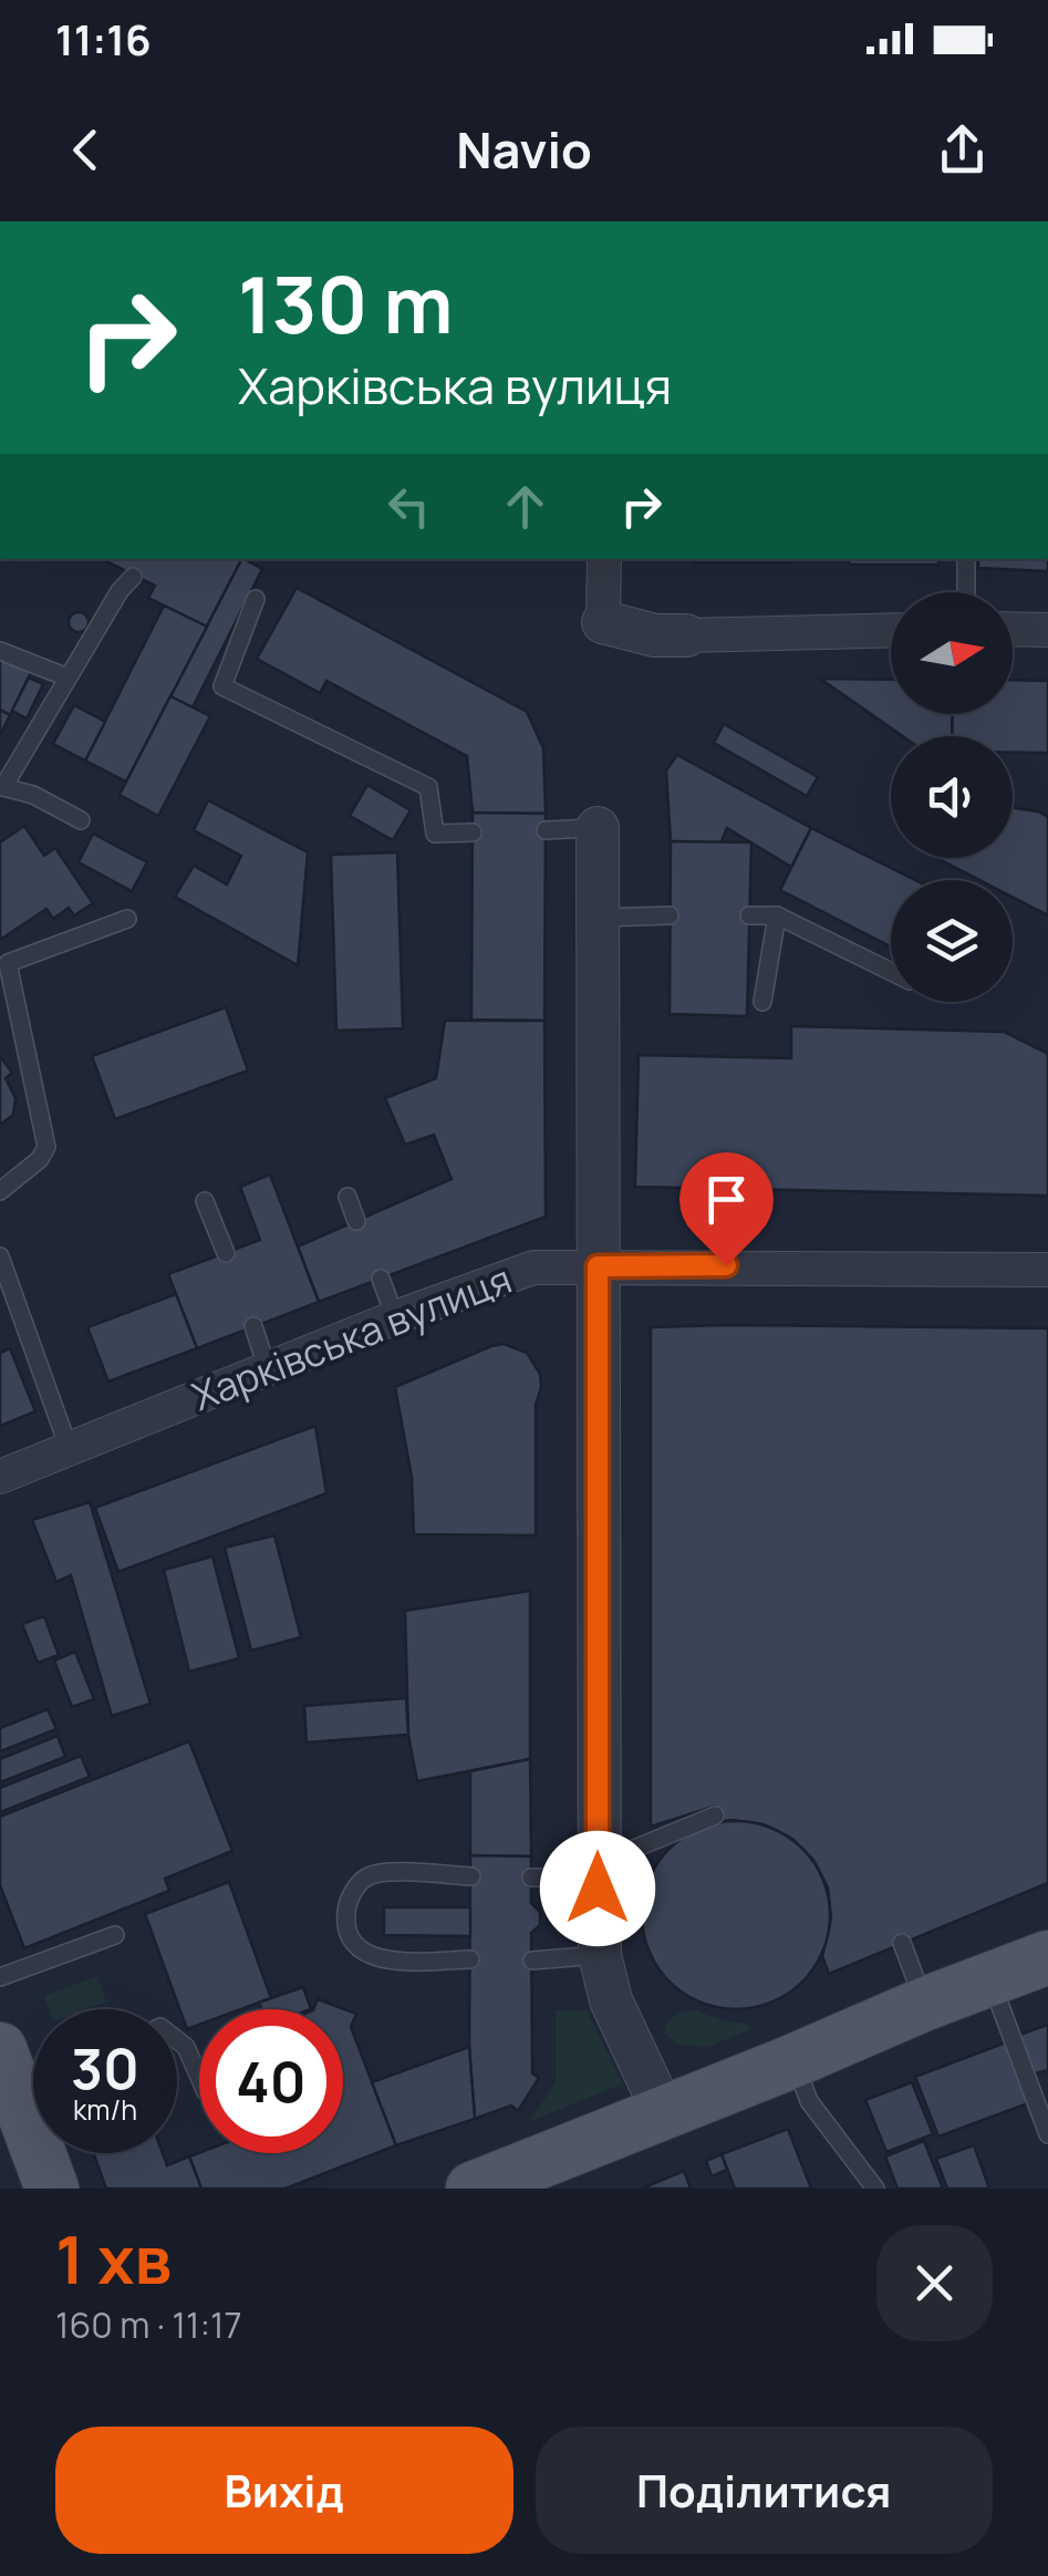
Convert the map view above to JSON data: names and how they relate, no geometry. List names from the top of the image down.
{
  "streets": {
    "street": ["Харківська вулиця"]
  },
  "north": "right",
  "page": {
    "status": "11:16",
    "header": "Navio",
    "turn": ["130 m", "Харківська вулиця"],
    "speed": "30 km/h",
    "limit": "40",
    "heading": ["1 хв", "160 m · 11:17"],
    "buttons": ["Вихід", "Поділитися"]
  }
}
